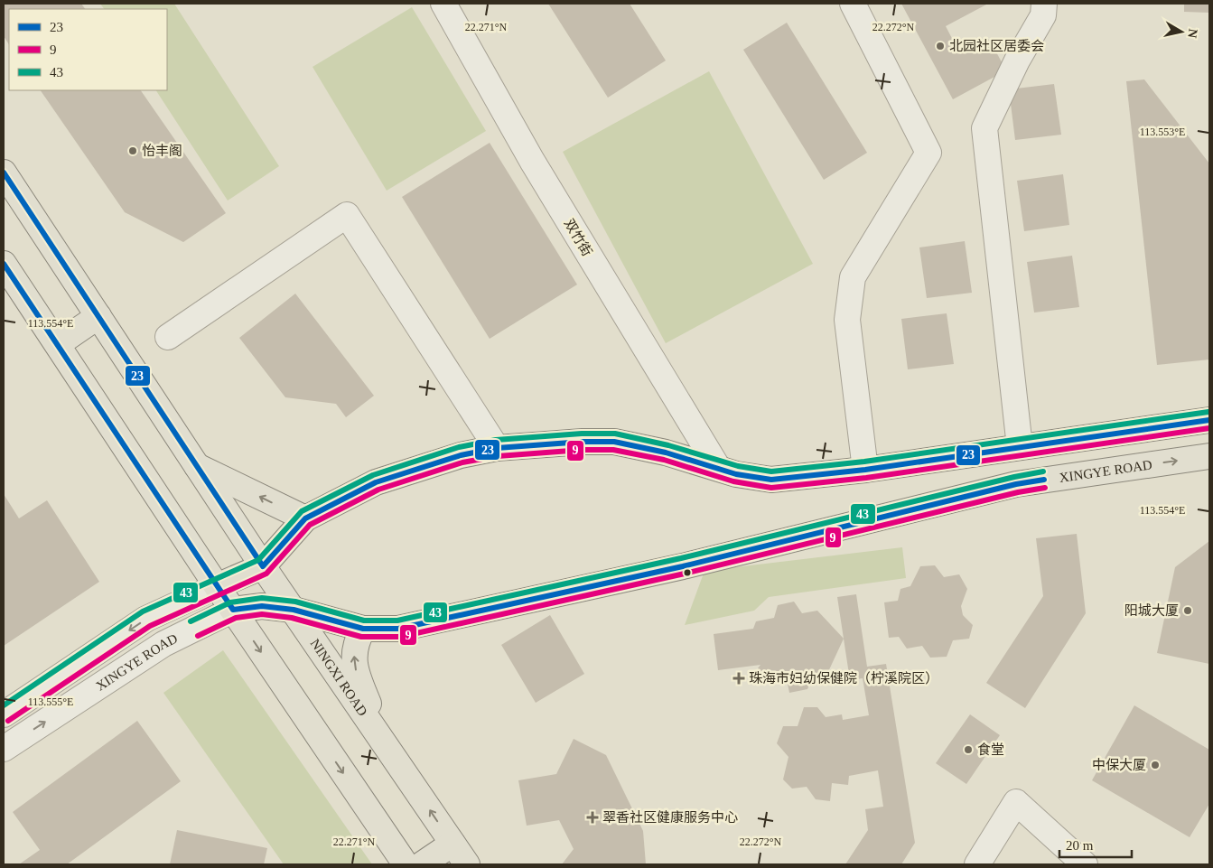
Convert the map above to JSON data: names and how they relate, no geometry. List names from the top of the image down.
{
  "streets": {
    "main road": ["XINGYE ROAD", "NINGXI ROAD"],
    "street": ["双竹街"]
  },
  "crossings": [
    ["XINGYE ROAD", "NINGXI ROAD"]
  ],
  "places": {
    "other": [
      "北园社区居委会",
      "怡丰阁",
      "阳城大厦",
      "食堂",
      "中保大厦"
    ],
    "health": ["珠海市妇幼保健院（柠溪院区）", "翠香社区健康服务中心"]
  },
  "lines": ["transit line 23", "transit line 43", "transit line 9"],
  "legend": ["23", "9", "43"],
  "scale_bar": "20 m",
  "north": "right",
  "coordinates": [
    "22.271°N",
    "22.272°N",
    "113.553°E",
    "113.554°E",
    "113.555°E"
  ]
}
